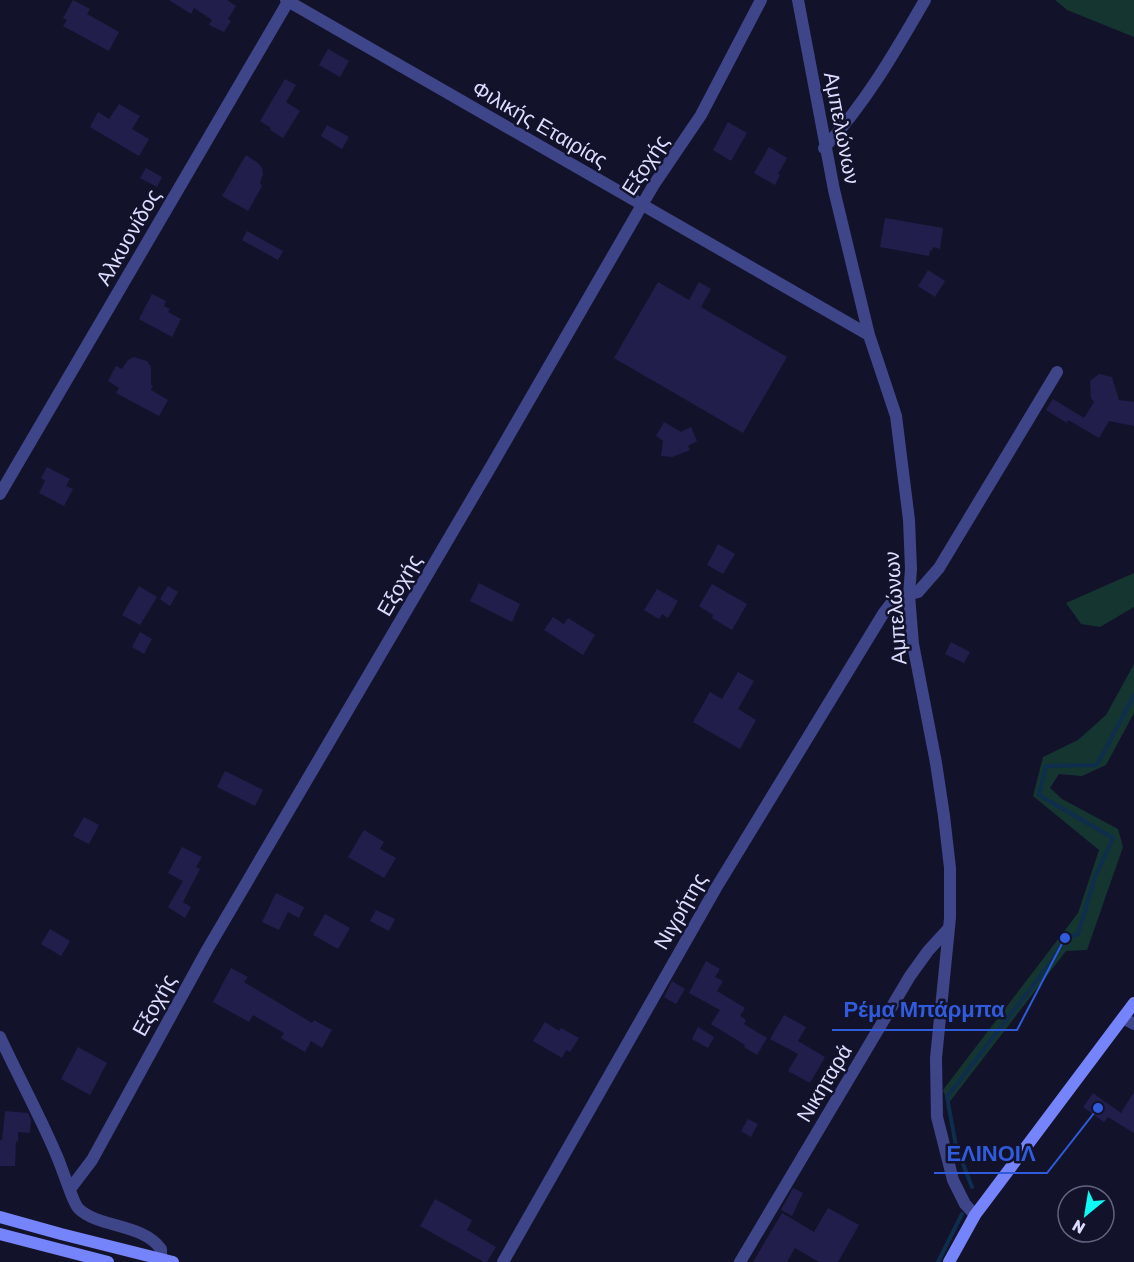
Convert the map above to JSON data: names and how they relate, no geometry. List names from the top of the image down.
{
  "streets": {
    "street": [
      "Φιλικής Εταιρίας",
      "Αμπελώνων",
      "Εξοχής",
      "Αλκυονίδος",
      "Νιγρήτης",
      "Νικηταρά"
    ]
  },
  "crossings": [
    ["Φιλικής Εταιρίας", "Αμπελώνων"],
    ["Φιλικής Εταιρίας", "Εξοχής"],
    ["Φιλικής Εταιρίας", "Αλκυονίδος"],
    ["Αμπελώνων", "Νιγρήτης"],
    ["Αμπελώνων", "Νικηταρά"]
  ],
  "places": ["Ρέμα Μπάρμπα", "ΕΛΙΝΟΙΛ"],
  "north": "bottom left"
}
